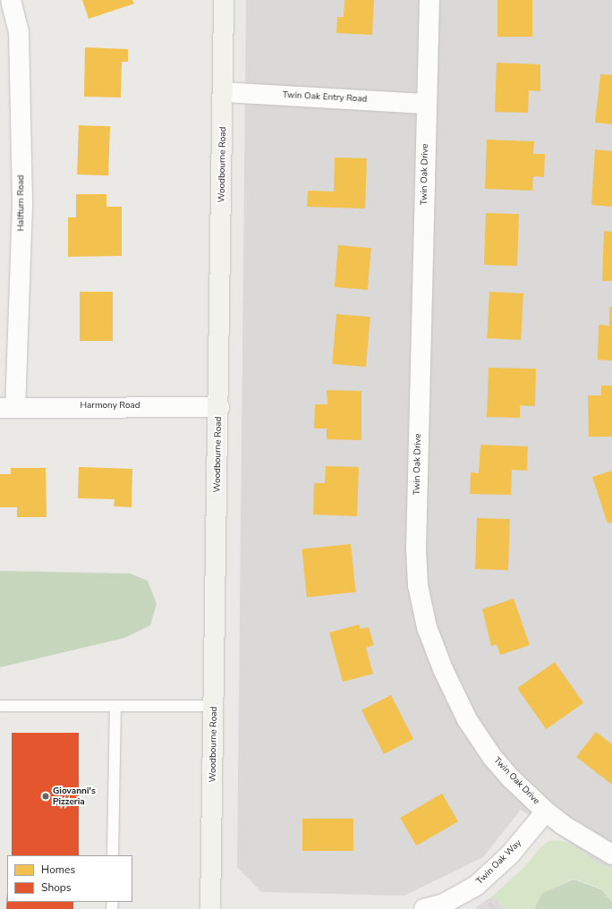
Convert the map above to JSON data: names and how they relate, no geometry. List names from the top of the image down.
{
  "streets": {
    "main road": ["Woodbourne Road"],
    "street": [
      "Twin Oak Entry Road",
      "Twin Oak Drive",
      "Halfturn Road",
      "Harmony Road",
      "Twin Oak Way"
    ]
  },
  "crossings": [
    ["Twin Oak Entry Road", "Woodbourne Road"],
    ["Twin Oak Entry Road", "Twin Oak Drive"],
    ["Woodbourne Road", "Harmony Road"],
    ["Twin Oak Drive", "Twin Oak Way"],
    ["Halfturn Road", "Harmony Road"]
  ],
  "places": ["Giovanni's Pizzeria"],
  "legend": ["Homes", "Shops"]
}
